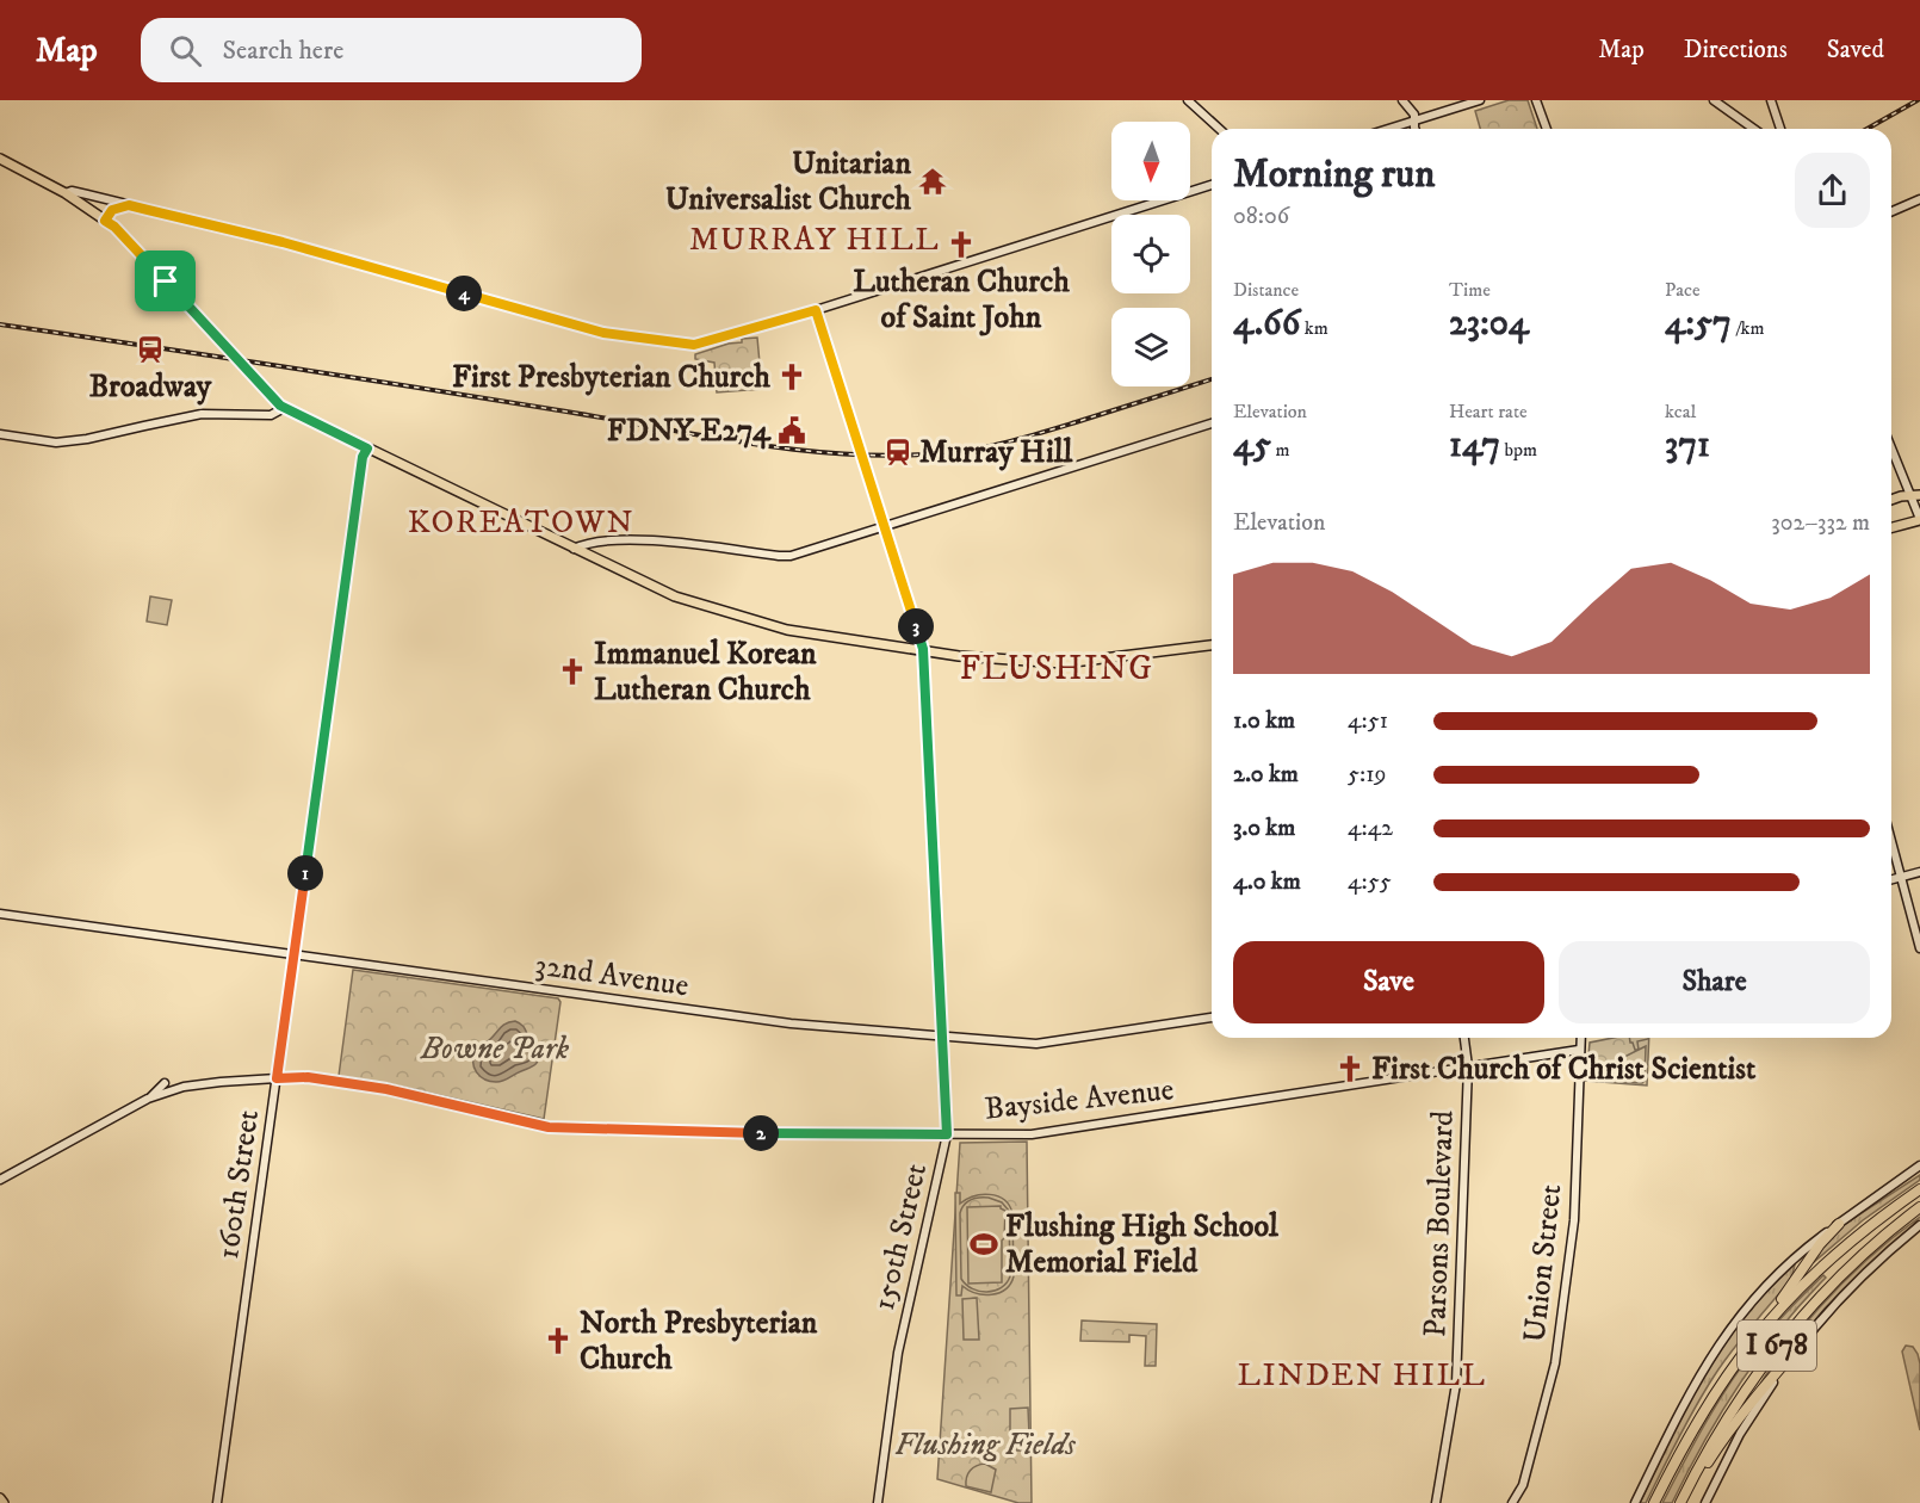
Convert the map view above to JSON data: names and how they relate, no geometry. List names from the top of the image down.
{
  "streets": {
    "highway": ["I 678"],
    "street": [
      "32nd Avenue",
      "Bayside Avenue",
      "160th Street",
      "Parsons Boulevard",
      "150th Street",
      "Union Street"
    ]
  },
  "crossings": [
    ["32nd Avenue", "160th Street"],
    ["32nd Avenue", "150th Street"],
    ["Bayside Avenue", "160th Street"],
    ["Bayside Avenue", "Parsons Boulevard"],
    ["Bayside Avenue", "150th Street"],
    ["Bayside Avenue", "Union Street"]
  ],
  "districts": [
    "MURRAY HILL",
    "KOREATOWN",
    "FLUSHING",
    "LINDEN HILL"
  ],
  "parks": ["Bowne Park", "Flushing Fields"],
  "places": {
    "temple": ["Unitarian Universalist Church"],
    "church": [
      "Lutheran Church of Saint John",
      "First Presbyterian Church",
      "Immanuel Korean Lutheran Church",
      "First Church of Christ Scientist",
      "North Presbyterian Church"
    ],
    "station": ["Broadway", "Murray Hill"],
    "public building": ["FDNY E274"],
    "sports": ["Flushing High School Memorial Field"]
  },
  "north": "bottom",
  "page": {
    "header": "Map",
    "search": "Search here",
    "nav": ["Map", "Directions", "Saved"],
    "heading": ["Morning run", "08:06"],
    "stats": [
      ["Distance", "4.66 km"],
      ["Time", "23:04"],
      ["Pace", "4:57 /km"],
      ["Elevation", "45 m"],
      ["Heart rate", "147 bpm"],
      ["kcal", "371"]
    ],
    "pins": [
      "4",
      "3",
      "1",
      "2"
    ],
    "chart": ["Elevation", "302–332 m"],
    "list": [
      {
        "name": "1.0 km",
        "note": "4:51"
      },
      {
        "name": "2.0 km",
        "note": "5:19"
      },
      {
        "name": "3.0 km",
        "note": "4:42"
      },
      {
        "name": "4.0 km",
        "note": "4:55"
      }
    ],
    "buttons": ["Save", "Share"]
  }
}
